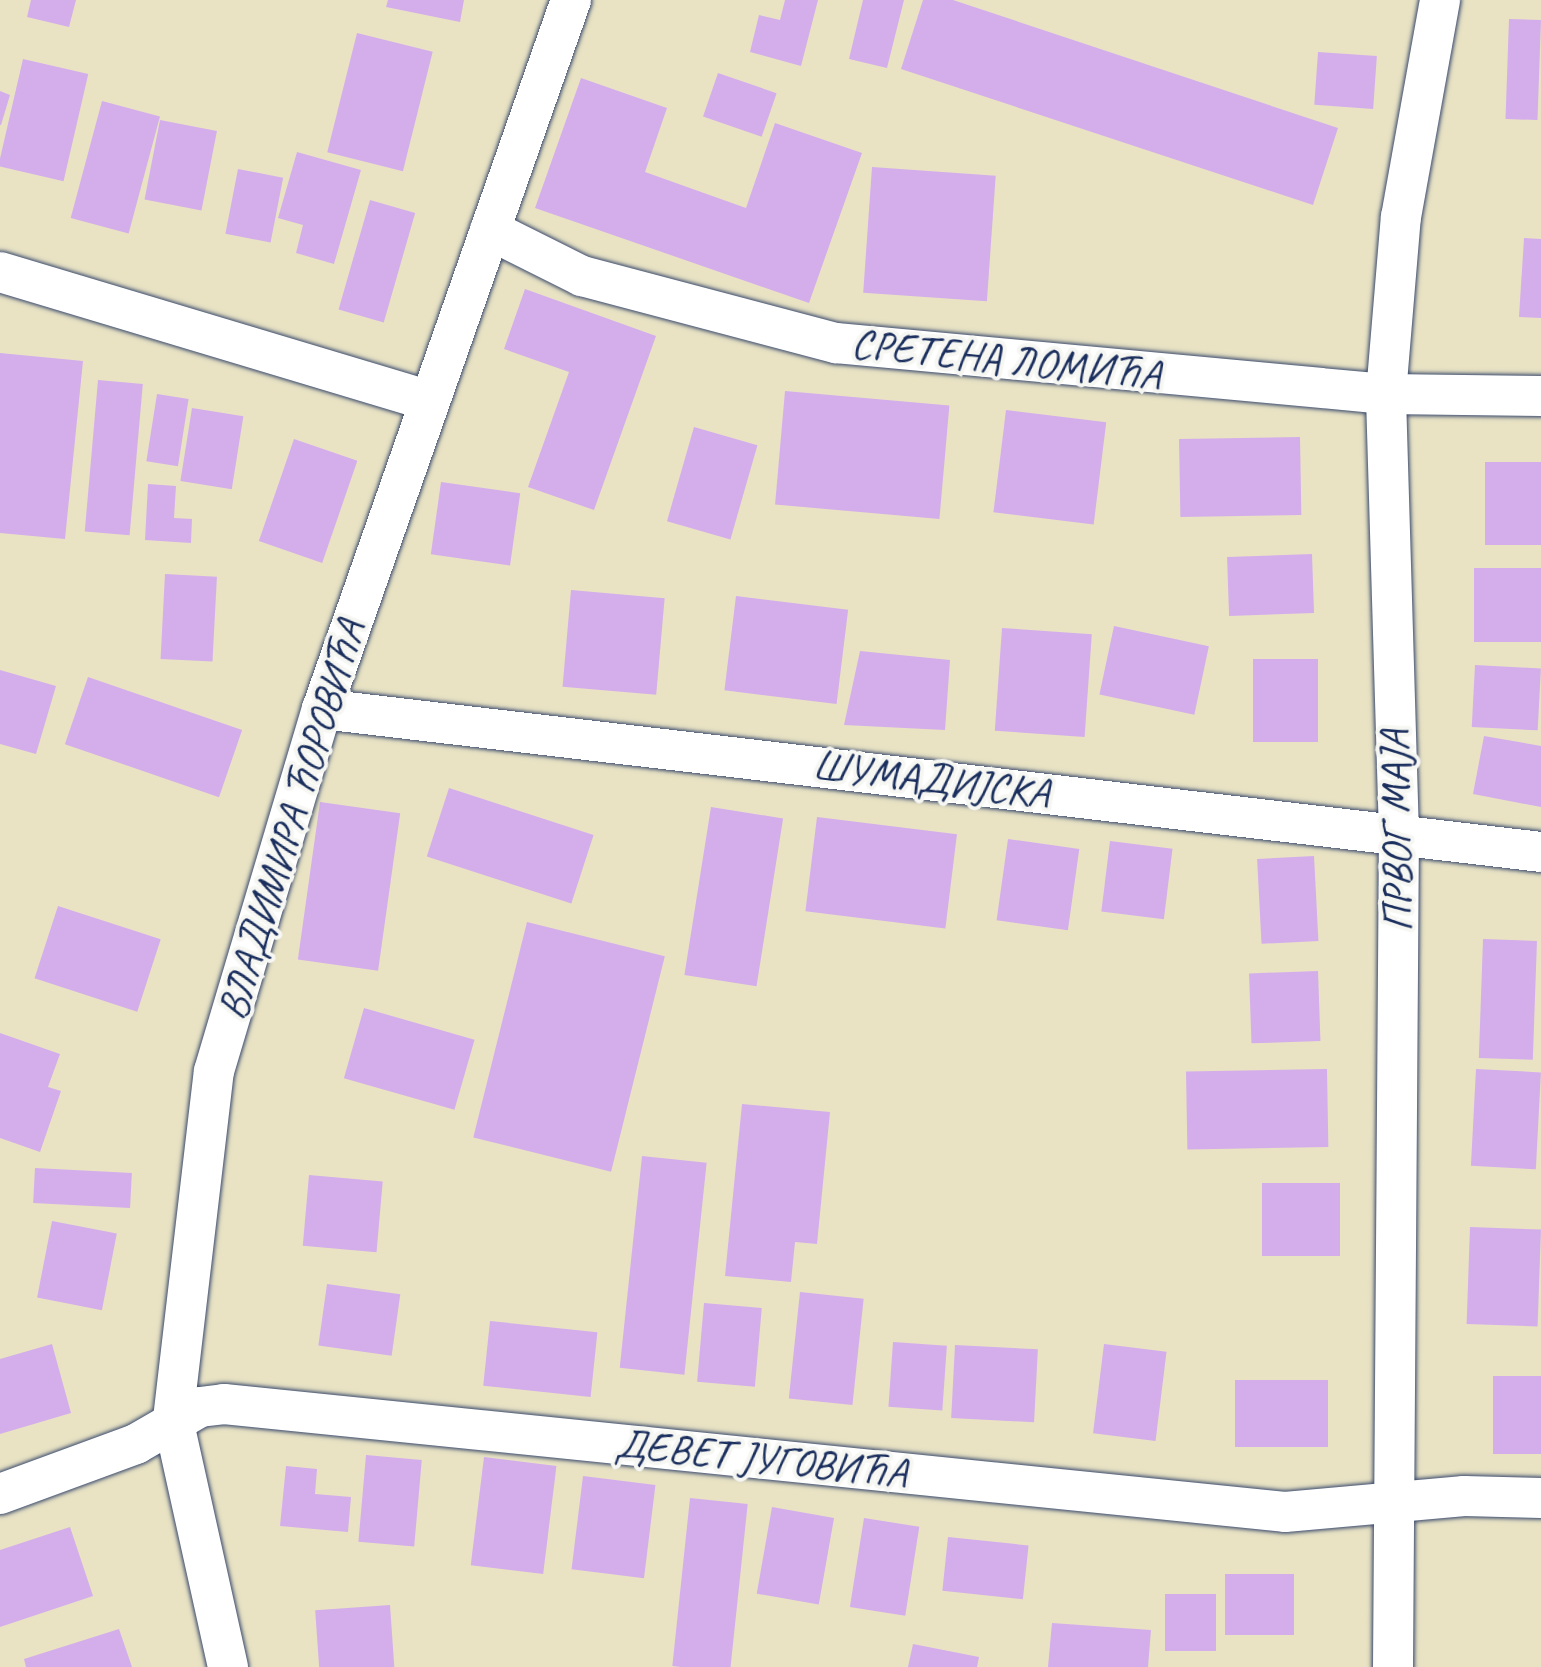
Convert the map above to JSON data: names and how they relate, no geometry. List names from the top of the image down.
{
  "streets": {
    "street": [
      "СРЕТЕНА ЛОМИЋА",
      "ШУМАДИЈСКА",
      "ВЛАДИМИРА ЋОРОВИЋА",
      "ПРВОГ МАЈА",
      "ДЕВЕТ ЈУГОВИЋА"
    ]
  },
  "crossings": [
    ["СРЕТЕНА ЛОМИЋА", "ВЛАДИМИРА ЋОРОВИЋА"],
    ["СРЕТЕНА ЛОМИЋА", "ПРВОГ МАЈА"],
    ["ШУМАДИЈСКА", "ВЛАДИМИРА ЋОРОВИЋА"],
    ["ШУМАДИЈСКА", "ПРВОГ МАЈА"],
    ["ВЛАДИМИРА ЋОРОВИЋА", "ДЕВЕТ ЈУГОВИЋА"],
    ["ПРВОГ МАЈА", "ДЕВЕТ ЈУГОВИЋА"]
  ]
}
